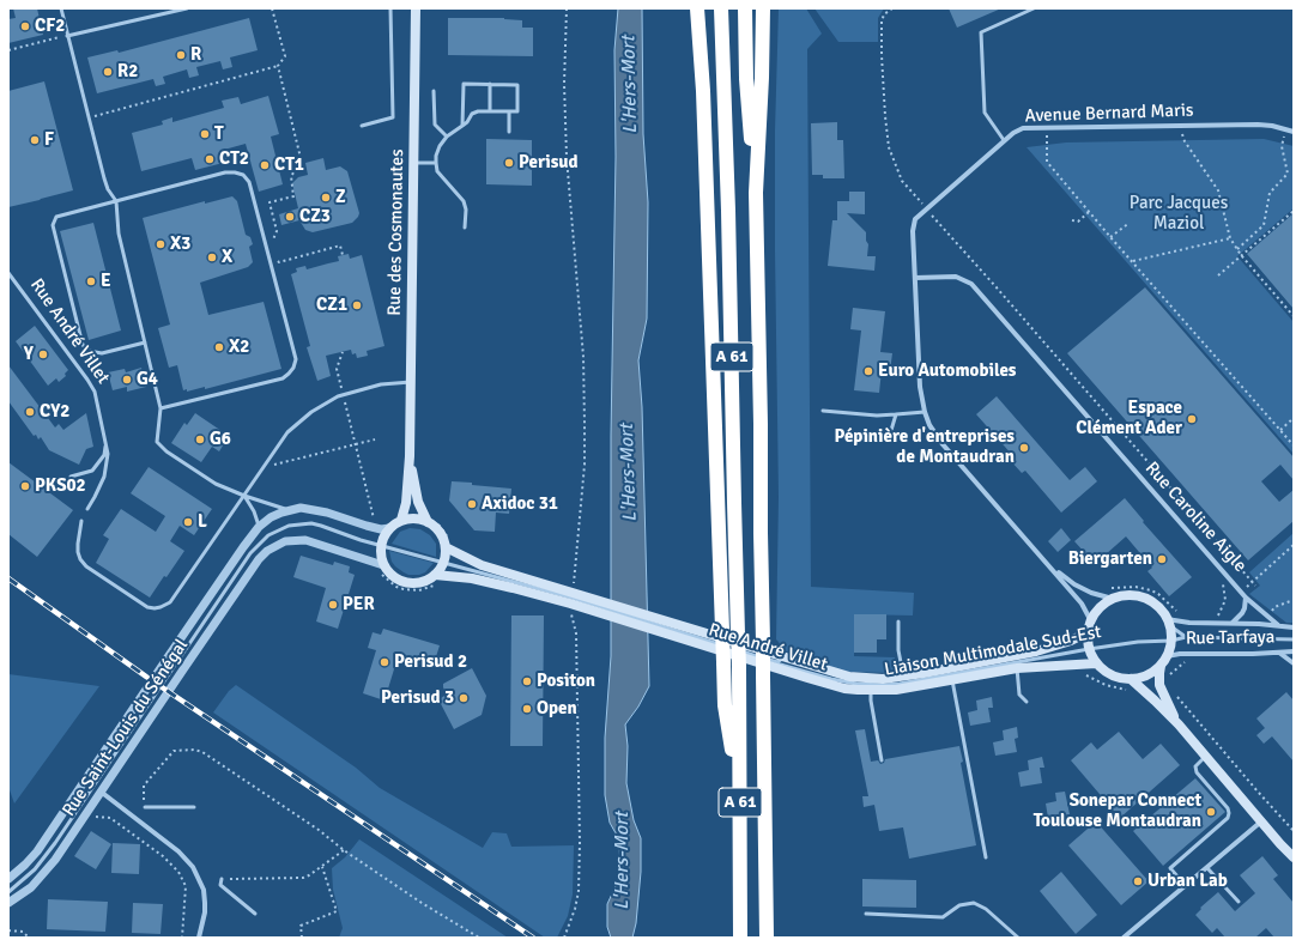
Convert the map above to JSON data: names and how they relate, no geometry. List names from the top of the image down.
{
  "streets": {
    "highway": ["A 61"],
    "main road": ["Rue des Cosmonautes", "Rue André Villet"],
    "street": [
      "Avenue Bernard Maris",
      "Rue Caroline Aigle",
      "Rue Tarfaya",
      "Rue Saint-Louis du Sénégal"
    ],
    "lane": ["Liaison Multimodale Sud-Est"]
  },
  "crossings": [
    ["Avenue Bernard Maris", "Rue Caroline Aigle"],
    ["Rue des Cosmonautes", "Rue André Villet"],
    ["Rue André Villet", "A 61"],
    ["Rue André Villet", "Liaison Multimodale Sud-Est"],
    ["A 61", "Liaison Multimodale Sud-Est"],
    ["Rue Caroline Aigle", "Rue Tarfaya"]
  ],
  "water": ["L'Hers-Mort"],
  "parks": ["Parc Jacques Maziol"],
  "places": [
    "CF2",
    "R",
    "R2",
    "T",
    "F",
    "CT2",
    "Perisud",
    "CT1",
    "Z",
    "CZ3",
    "X3",
    "X",
    "E",
    "CZ1",
    "X2",
    "Y",
    "Euro Automobiles",
    "G4",
    "CY2",
    "Espace Clément Ader",
    "G6",
    "Pépinière d'entreprises de Montaudran",
    "PKS02",
    "Axidoc 31",
    "L",
    "Biergarten",
    "PER",
    "Perisud 2",
    "Positon",
    "Perisud 3",
    "Open",
    "Sonepar Connect Toulouse Montaudran",
    "Urban Lab"
  ]
}
